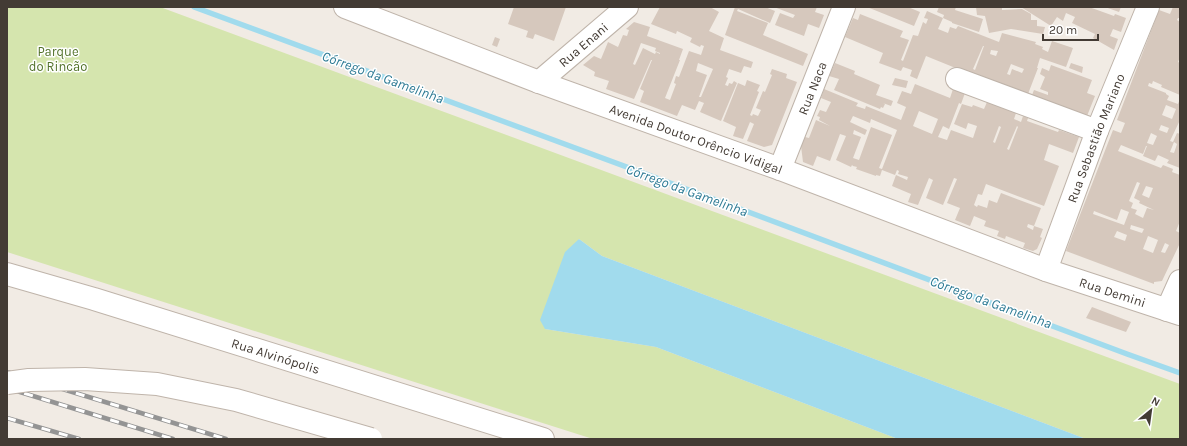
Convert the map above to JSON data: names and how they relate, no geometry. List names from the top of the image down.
{
  "streets": {
    "street": [
      "Rua Enani",
      "Rua Naca",
      "Rua Sebastião Mariano",
      "Avenida Doutor Orêncio Vidigal",
      "Rua Demini",
      "Rua Alvinópolis"
    ]
  },
  "crossings": [
    ["Rua Enani", "Avenida Doutor Orêncio Vidigal"],
    ["Rua Naca", "Avenida Doutor Orêncio Vidigal"],
    ["Rua Sebastião Mariano", "Avenida Doutor Orêncio Vidigal"],
    ["Rua Sebastião Mariano", "Rua Demini"],
    ["Avenida Doutor Orêncio Vidigal", "Rua Demini"]
  ],
  "water": ["Córrego da Gamelinha"],
  "parks": ["Parque do Rincão"],
  "scale_bar": "20 m",
  "north": "top right"
}
